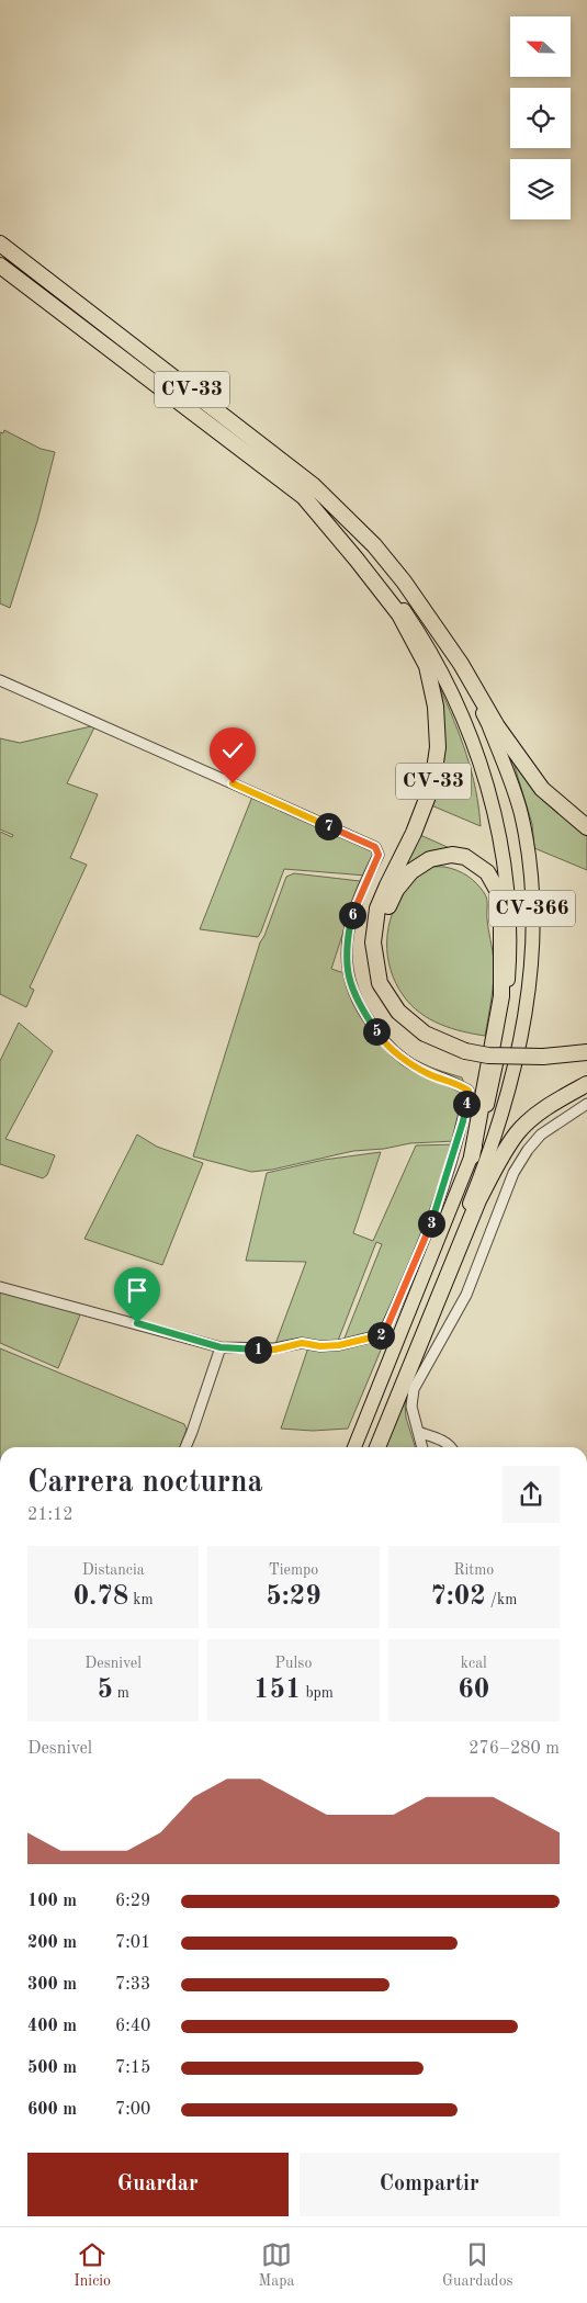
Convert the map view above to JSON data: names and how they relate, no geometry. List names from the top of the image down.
{
  "streets": {
    "highway": ["CV-33"],
    "main road": ["CV-366"]
  },
  "crossings": [
    ["CV-33", "CV-366"]
  ],
  "north": "left",
  "page": {
    "pins": [
      "7",
      "6",
      "5",
      "4",
      "3",
      "2",
      "1"
    ],
    "heading": ["Carrera nocturna", "21:12"],
    "stats": [
      ["Distancia", "0.78 km"],
      ["Tiempo", "5:29"],
      ["Ritmo", "7:02 /km"],
      ["Desnivel", "5 m"],
      ["Pulso", "151 bpm"],
      ["kcal", "60"]
    ],
    "chart": ["Desnivel", "276–280 m"],
    "list": [
      {
        "name": "100 m",
        "note": "6:29"
      },
      {
        "name": "200 m",
        "note": "7:01"
      },
      {
        "name": "300 m",
        "note": "7:33"
      },
      {
        "name": "400 m",
        "note": "6:40"
      },
      {
        "name": "500 m",
        "note": "7:15"
      },
      {
        "name": "600 m",
        "note": "7:00"
      }
    ],
    "buttons": ["Guardar", "Compartir"],
    "tabs": ["Inicio", "Mapa", "Guardados"]
  }
}
